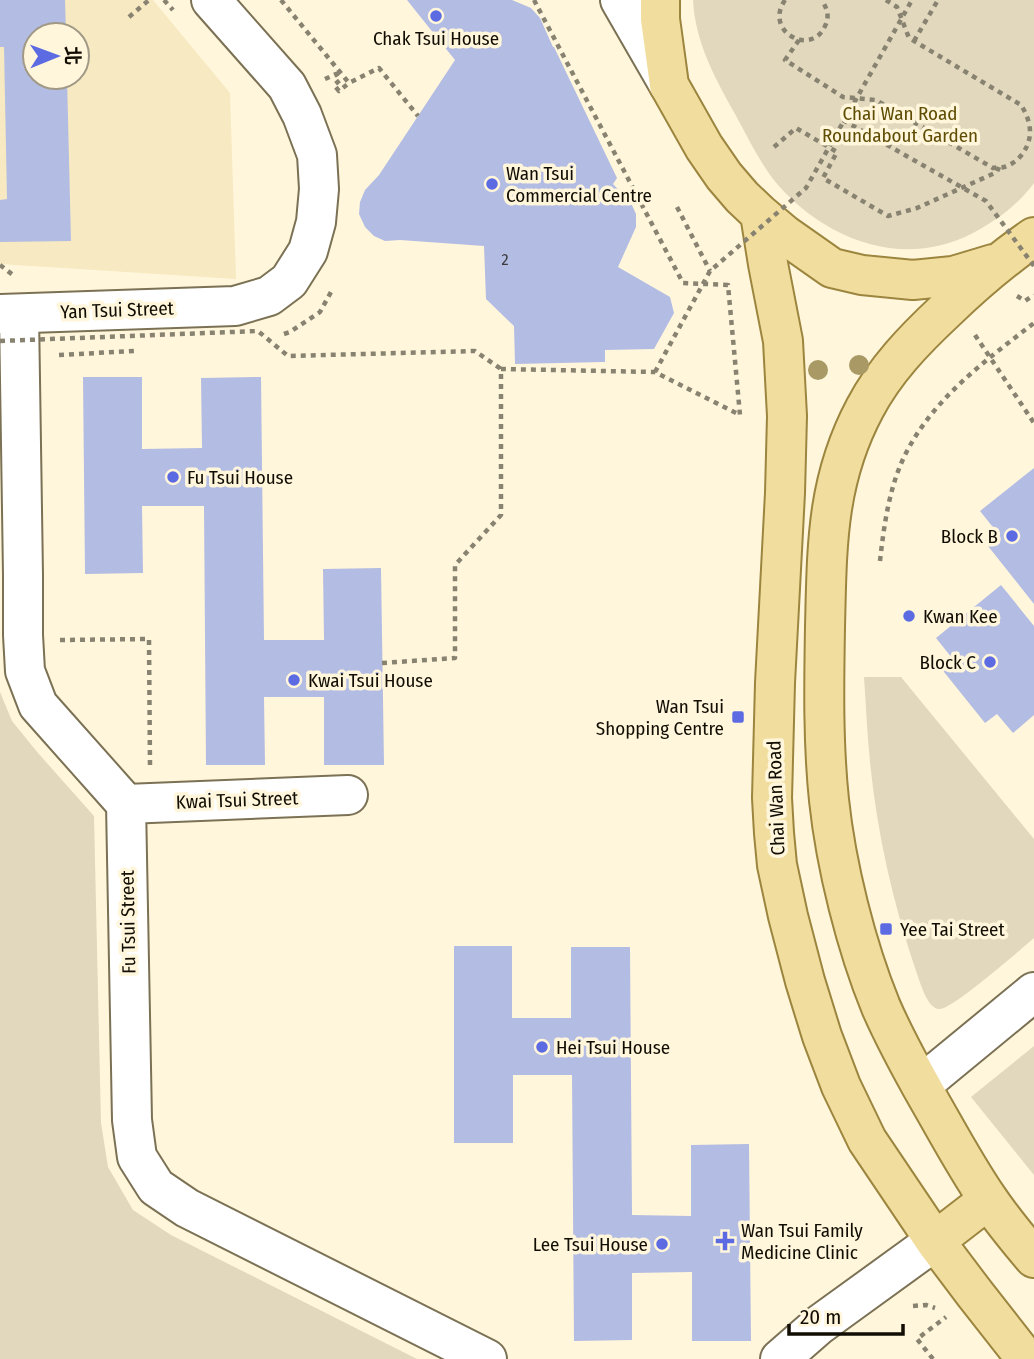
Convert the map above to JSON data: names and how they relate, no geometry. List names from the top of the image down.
{
  "streets": {
    "main road": ["Chai Wan Road"],
    "street": ["Yan Tsui Street", "Kwai Tsui Street", "Fu Tsui Street"]
  },
  "crossings": [
    ["Kwai Tsui Street", "Fu Tsui Street"]
  ],
  "parks": ["Chai Wan Road Roundabout Garden"],
  "places": {
    "other": [
      "Chak Tsui House",
      "Wan Tsui Commercial Centre",
      "Fu Tsui House",
      "Block B",
      "Kwan Kee",
      "Block C",
      "Kwai Tsui House",
      "Hei Tsui House",
      "Lee Tsui House"
    ],
    "transit": ["Wan Tsui Shopping Centre", "Yee Tai Street"],
    "health": ["Wan Tsui Family Medicine Clinic"]
  },
  "house_numbers": ["2"],
  "scale_bar": "20 m",
  "north": "right"
}
